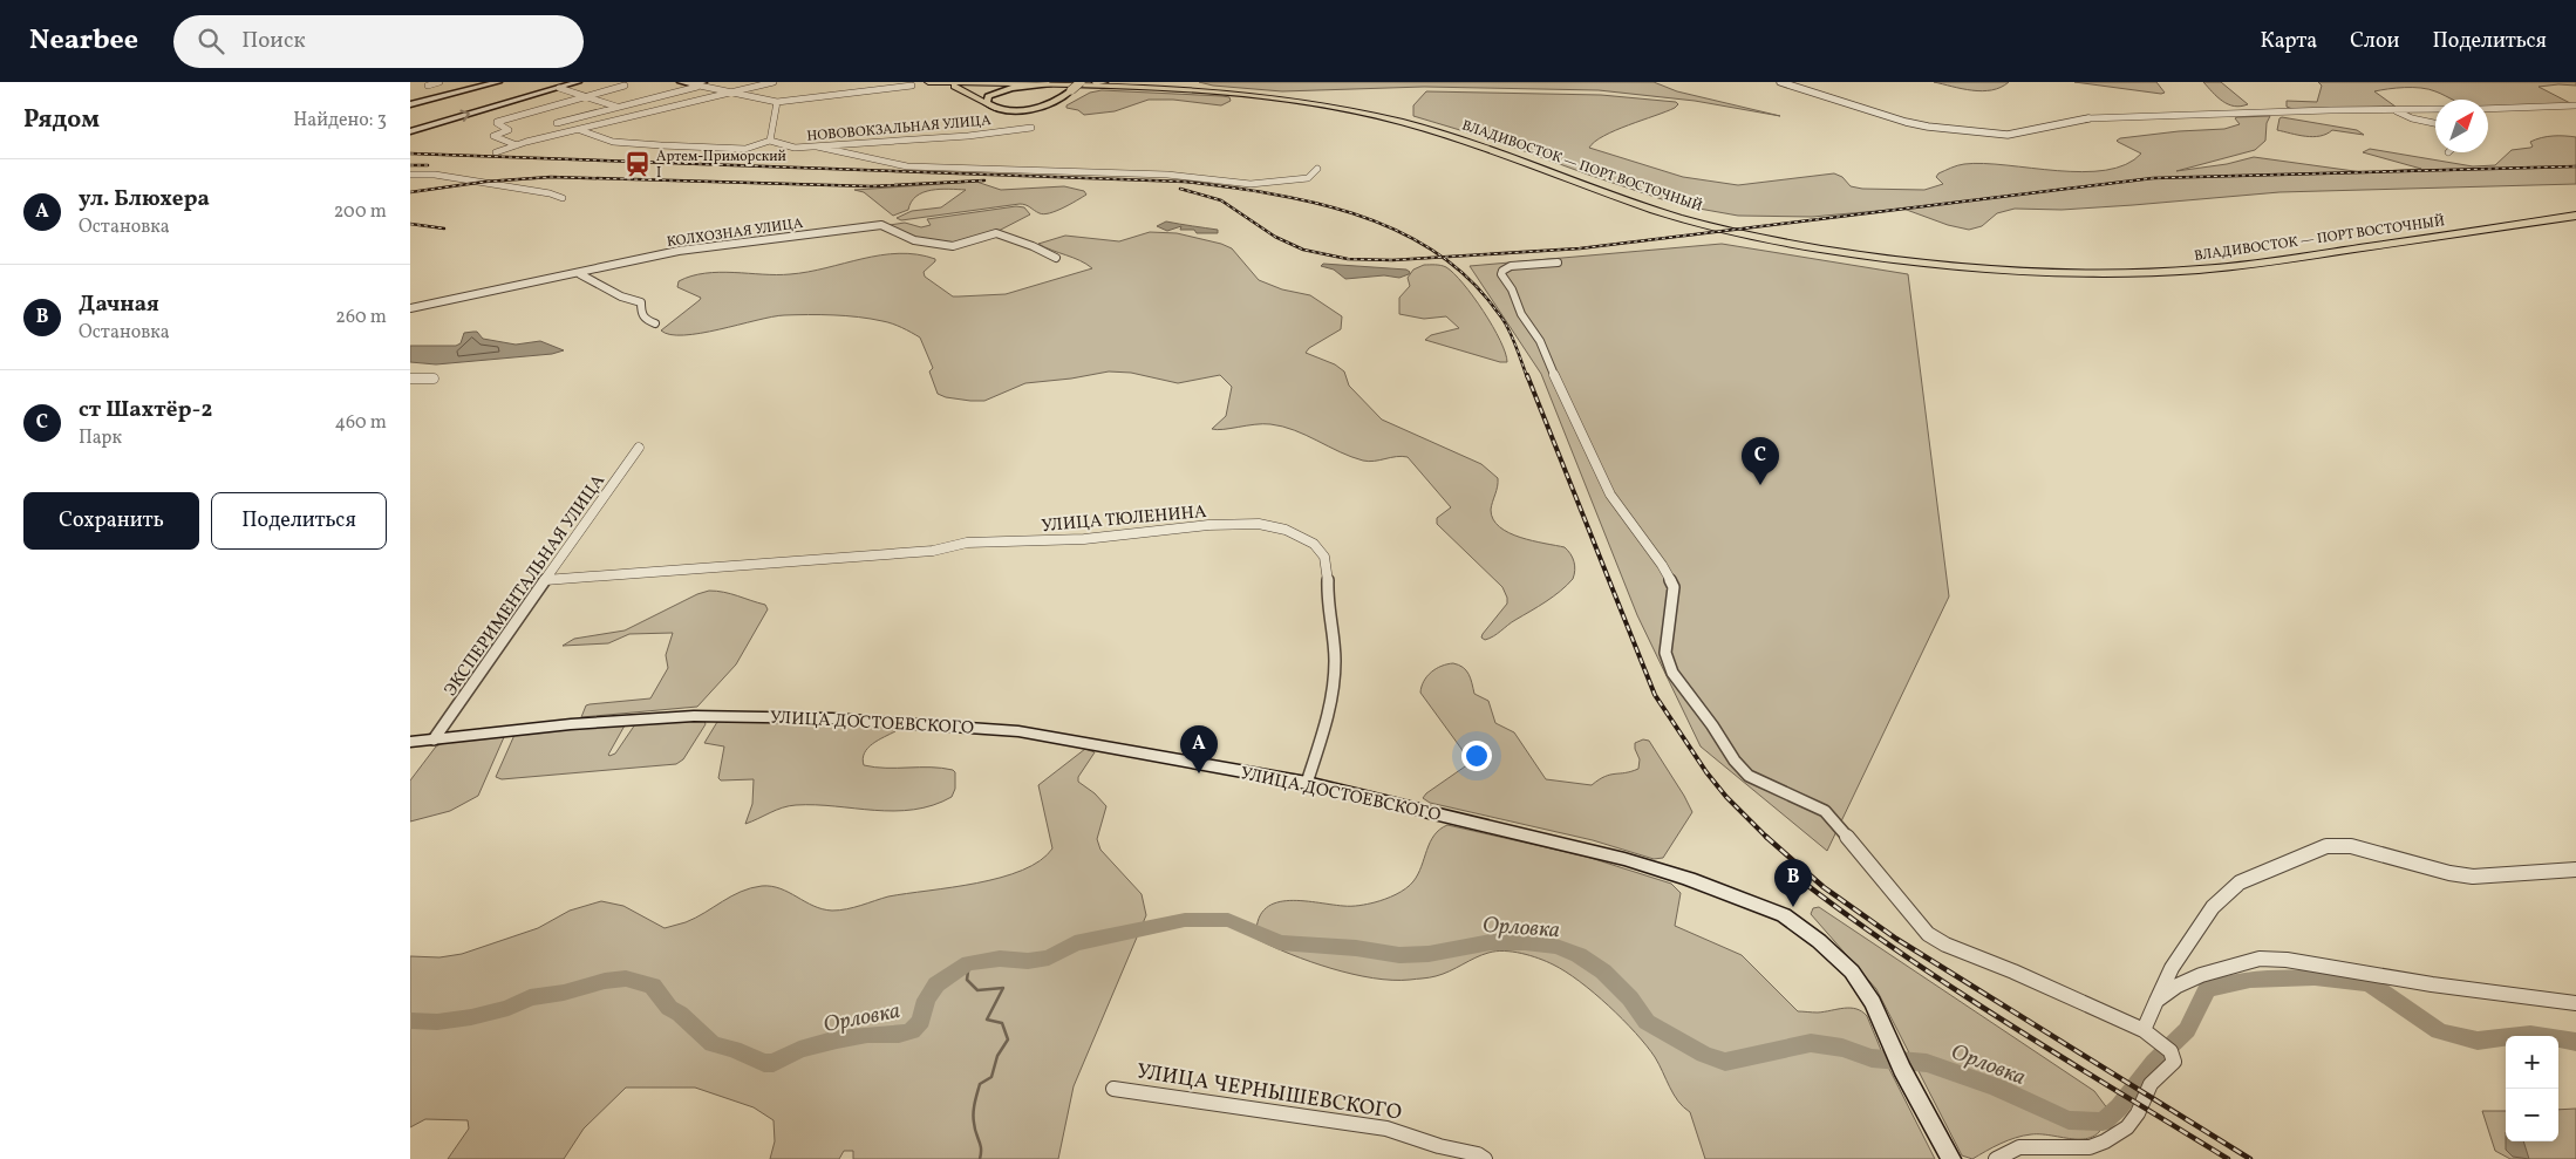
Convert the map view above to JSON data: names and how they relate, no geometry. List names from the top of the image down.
{
  "streets": {
    "highway": ["ВЛАДИВОСТОК — ПОРТ ВОСТОЧНЫЙ"],
    "main road": ["УЛИЦА ДОСТОЕВСКОГО"],
    "street": [
      "НОВОВОКЗАЛЬНАЯ УЛИЦА",
      "КОЛХОЗНАЯ УЛИЦА",
      "УЛИЦА ТЮЛЕНИНА",
      "ЭКСПЕРИМЕНТАЛЬНАЯ УЛИЦА",
      "УЛИЦА ЧЕРНЫШЕВСКОГО"
    ]
  },
  "crossings": [
    ["УЛИЦА ТЮЛЕНИНА", "ЭКСПЕРИМЕНТАЛЬНАЯ УЛИЦА"],
    ["УЛИЦА ТЮЛЕНИНА", "УЛИЦА ДОСТОЕВСКОГО"],
    ["ЭКСПЕРИМЕНТАЛЬНАЯ УЛИЦА", "УЛИЦА ДОСТОЕВСКОГО"]
  ],
  "water": ["Орловка"],
  "places": {
    "station": ["Артем-Приморский I"]
  },
  "north": "top right",
  "page": {
    "header": "Nearbee",
    "search": "Поиск",
    "nav": ["Карта", "Слои", "Поделиться"],
    "heading": ["Рядом", "Найдено: 3"],
    "list": [
      {
        "mark": "A",
        "name": "ул. Блюхера",
        "note": "Остановка",
        "value": "200 m"
      },
      {
        "mark": "B",
        "name": "Дачная",
        "note": "Остановка",
        "value": "260 m"
      },
      {
        "mark": "C",
        "name": "ст Шахтёр-2",
        "note": "Парк",
        "value": "460 m"
      }
    ],
    "pins": ["C", "A", "B"],
    "buttons": ["Сохранить", "Поделиться"],
    "map_buttons": ["+", "−"]
  }
}
